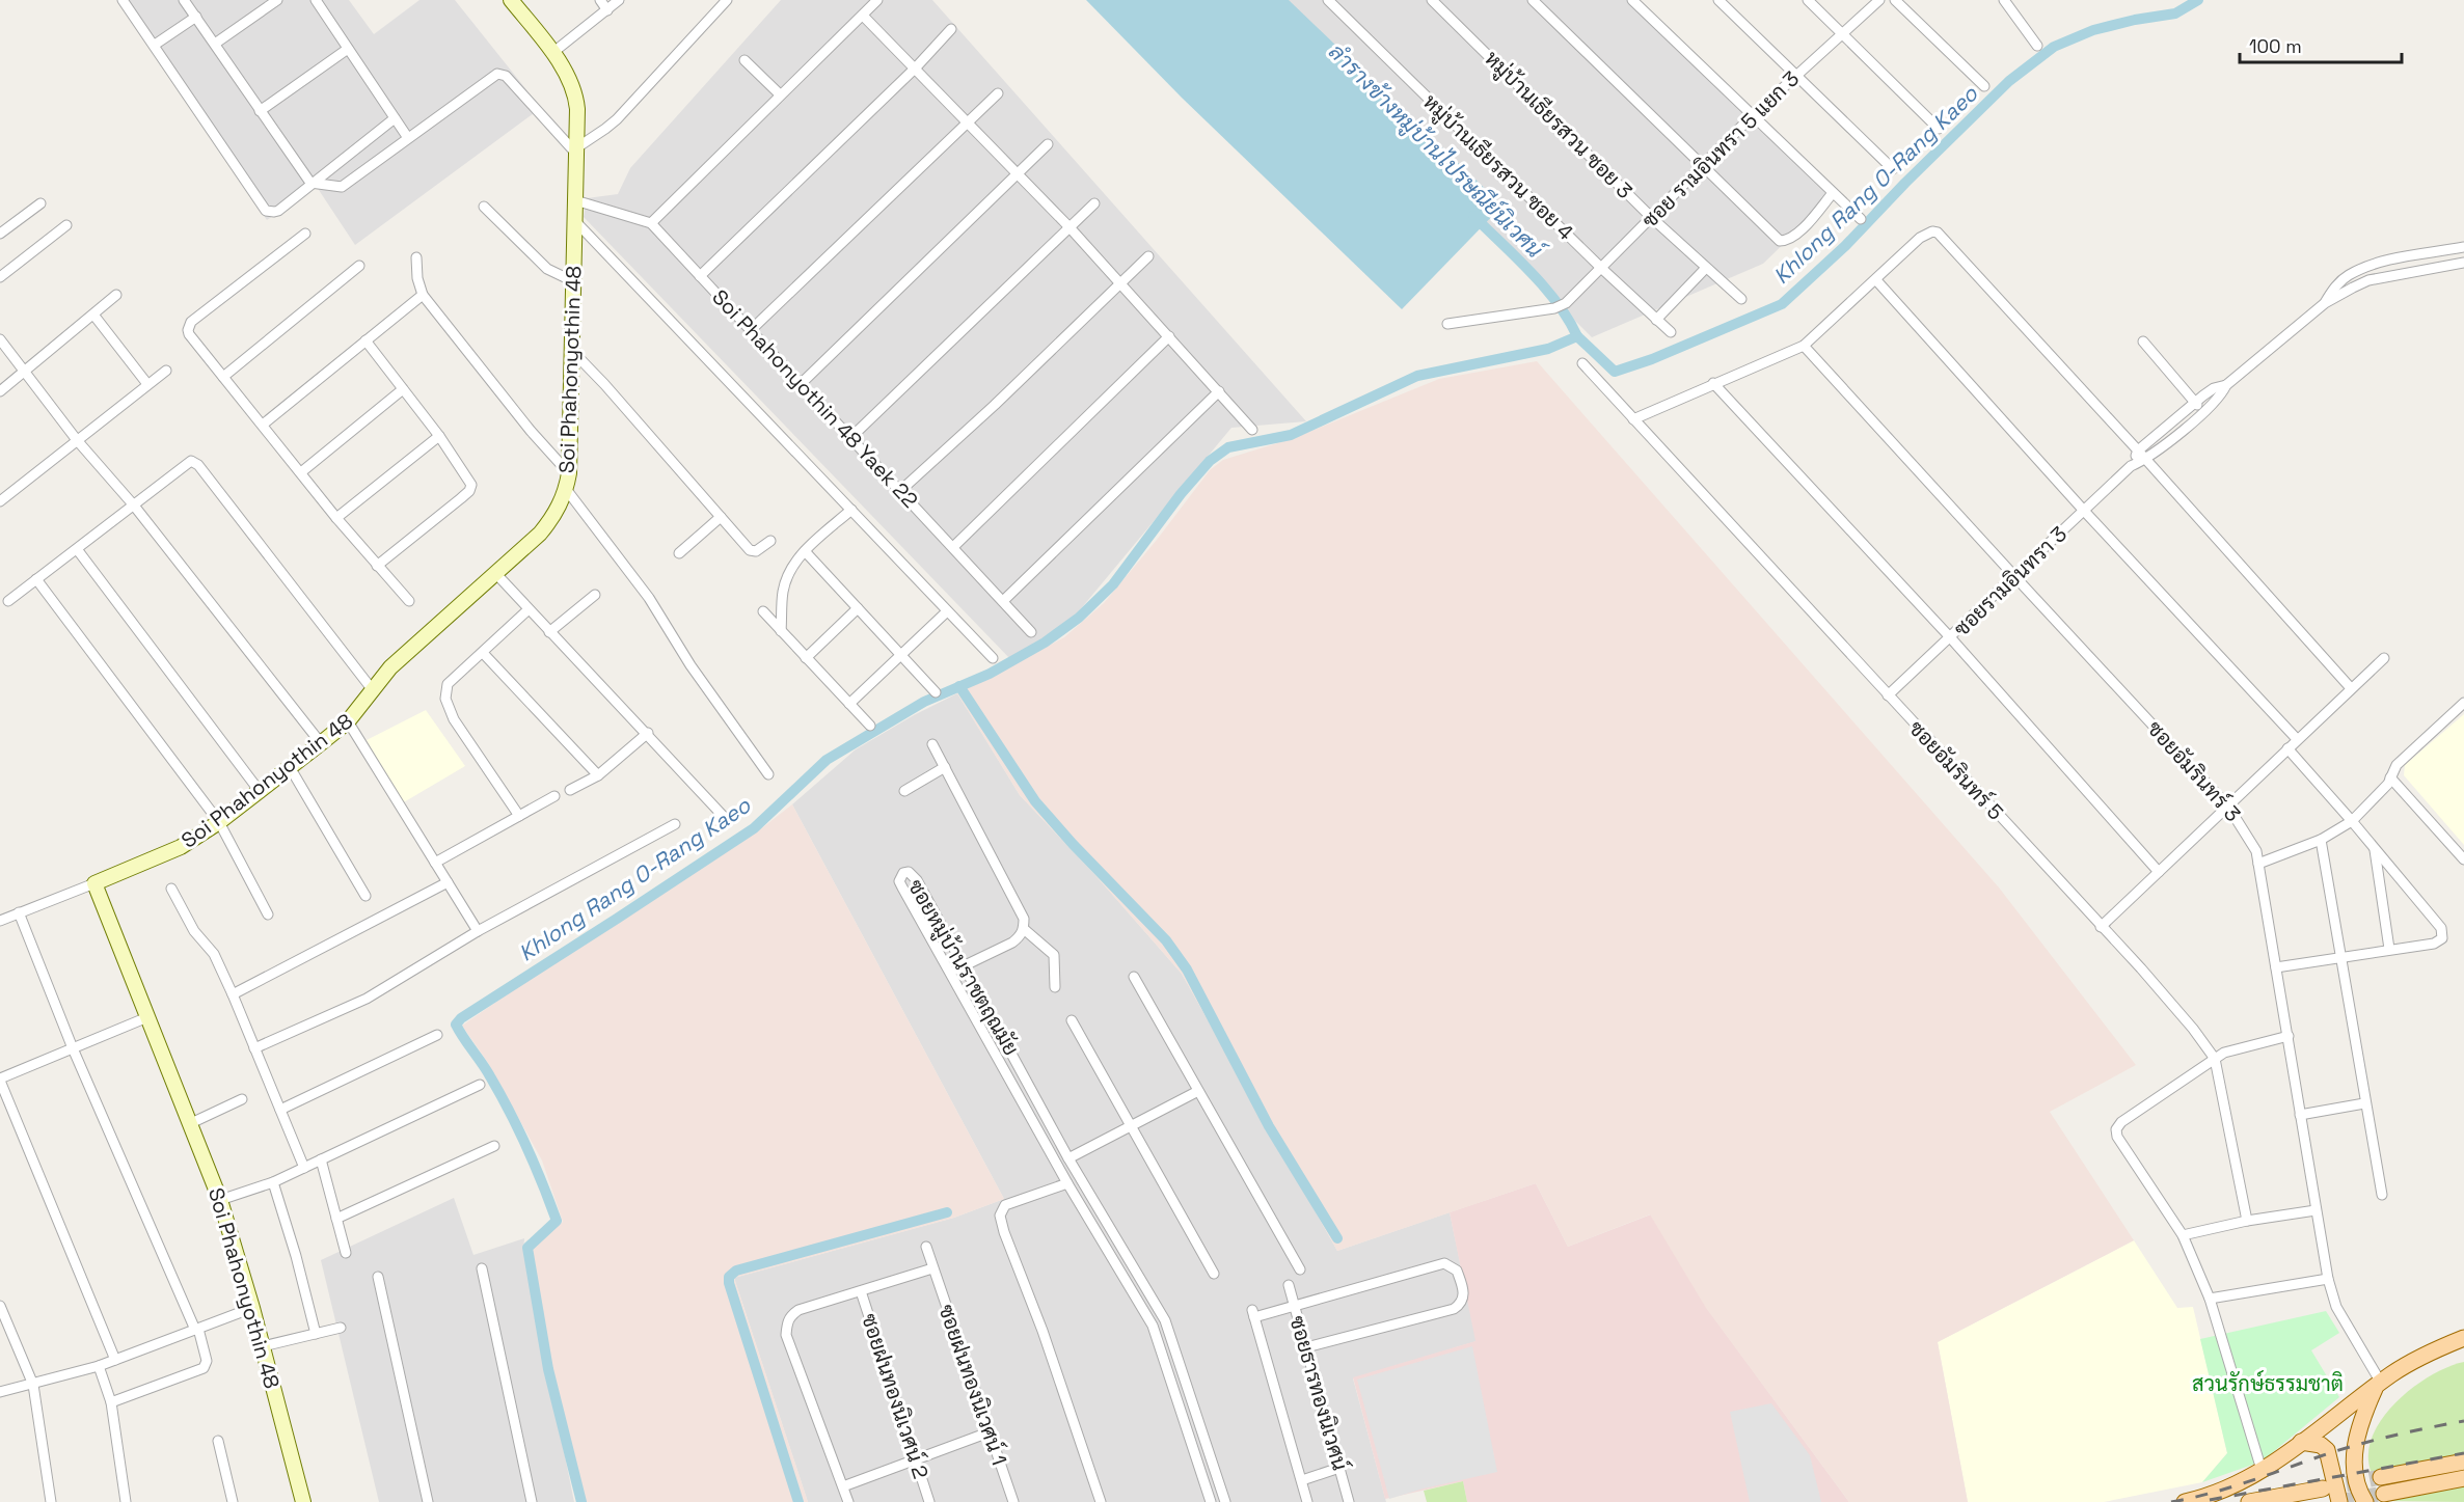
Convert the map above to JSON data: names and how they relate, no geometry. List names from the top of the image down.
{
  "streets": {
    "street": [
      "หมู่บ้านเธียรสวน ซอย 3",
      "ซอย รามอินทรา 5 แยก 3",
      "หมู่บ้านเธียรสวน ซอย 4",
      "Soi Phahonyothin 48",
      "Soi Phahonyothin 48 Yaek 22",
      "ซอยรามอินทรา 3",
      "ซอยอัมรินทร์ 5",
      "ซอยอัมรินทร์ 3",
      "ซอยหมู่บ้านราชตฤณมัย",
      "ซอยฝนทองนิเวศน์ 1",
      "ซอยธารทองนิเวศน์",
      "ซอยฝนทองนิเวศน์ 2"
    ]
  },
  "crossings": [
    ["หมู่บ้านเธียรสวน ซอย 3", "ซอย รามอินทรา 5 แยก 3"],
    ["ซอย รามอินทรา 5 แยก 3", "หมู่บ้านเธียรสวน ซอย 4"],
    ["ซอยรามอินทรา 3", "ซอยอัมรินทร์ 5"],
    ["ซอยรามอินทรา 3", "ซอยอัมรินทร์ 3"]
  ],
  "water": ["ลำรางข้างหมู่บ้านไปรษณีย์นิเวศน์", "Khlong Rang O-Rang Kaeo"],
  "parks": ["สวนรักษ์ธรรมชาติ"],
  "scale_bar": "100 m"
}
